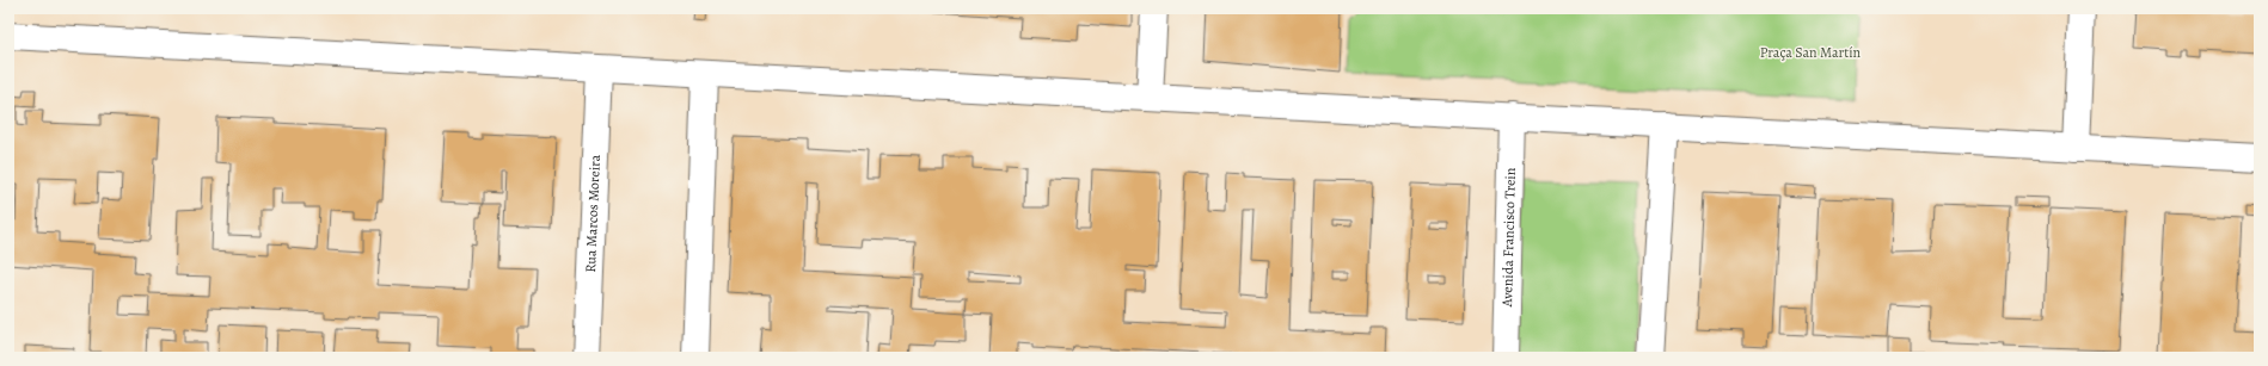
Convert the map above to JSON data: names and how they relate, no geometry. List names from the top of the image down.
{
  "streets": {
    "street": ["Rua Marcos Moreira", "Avenida Francisco Trein"]
  },
  "parks": ["Praça San Martín"]
}
